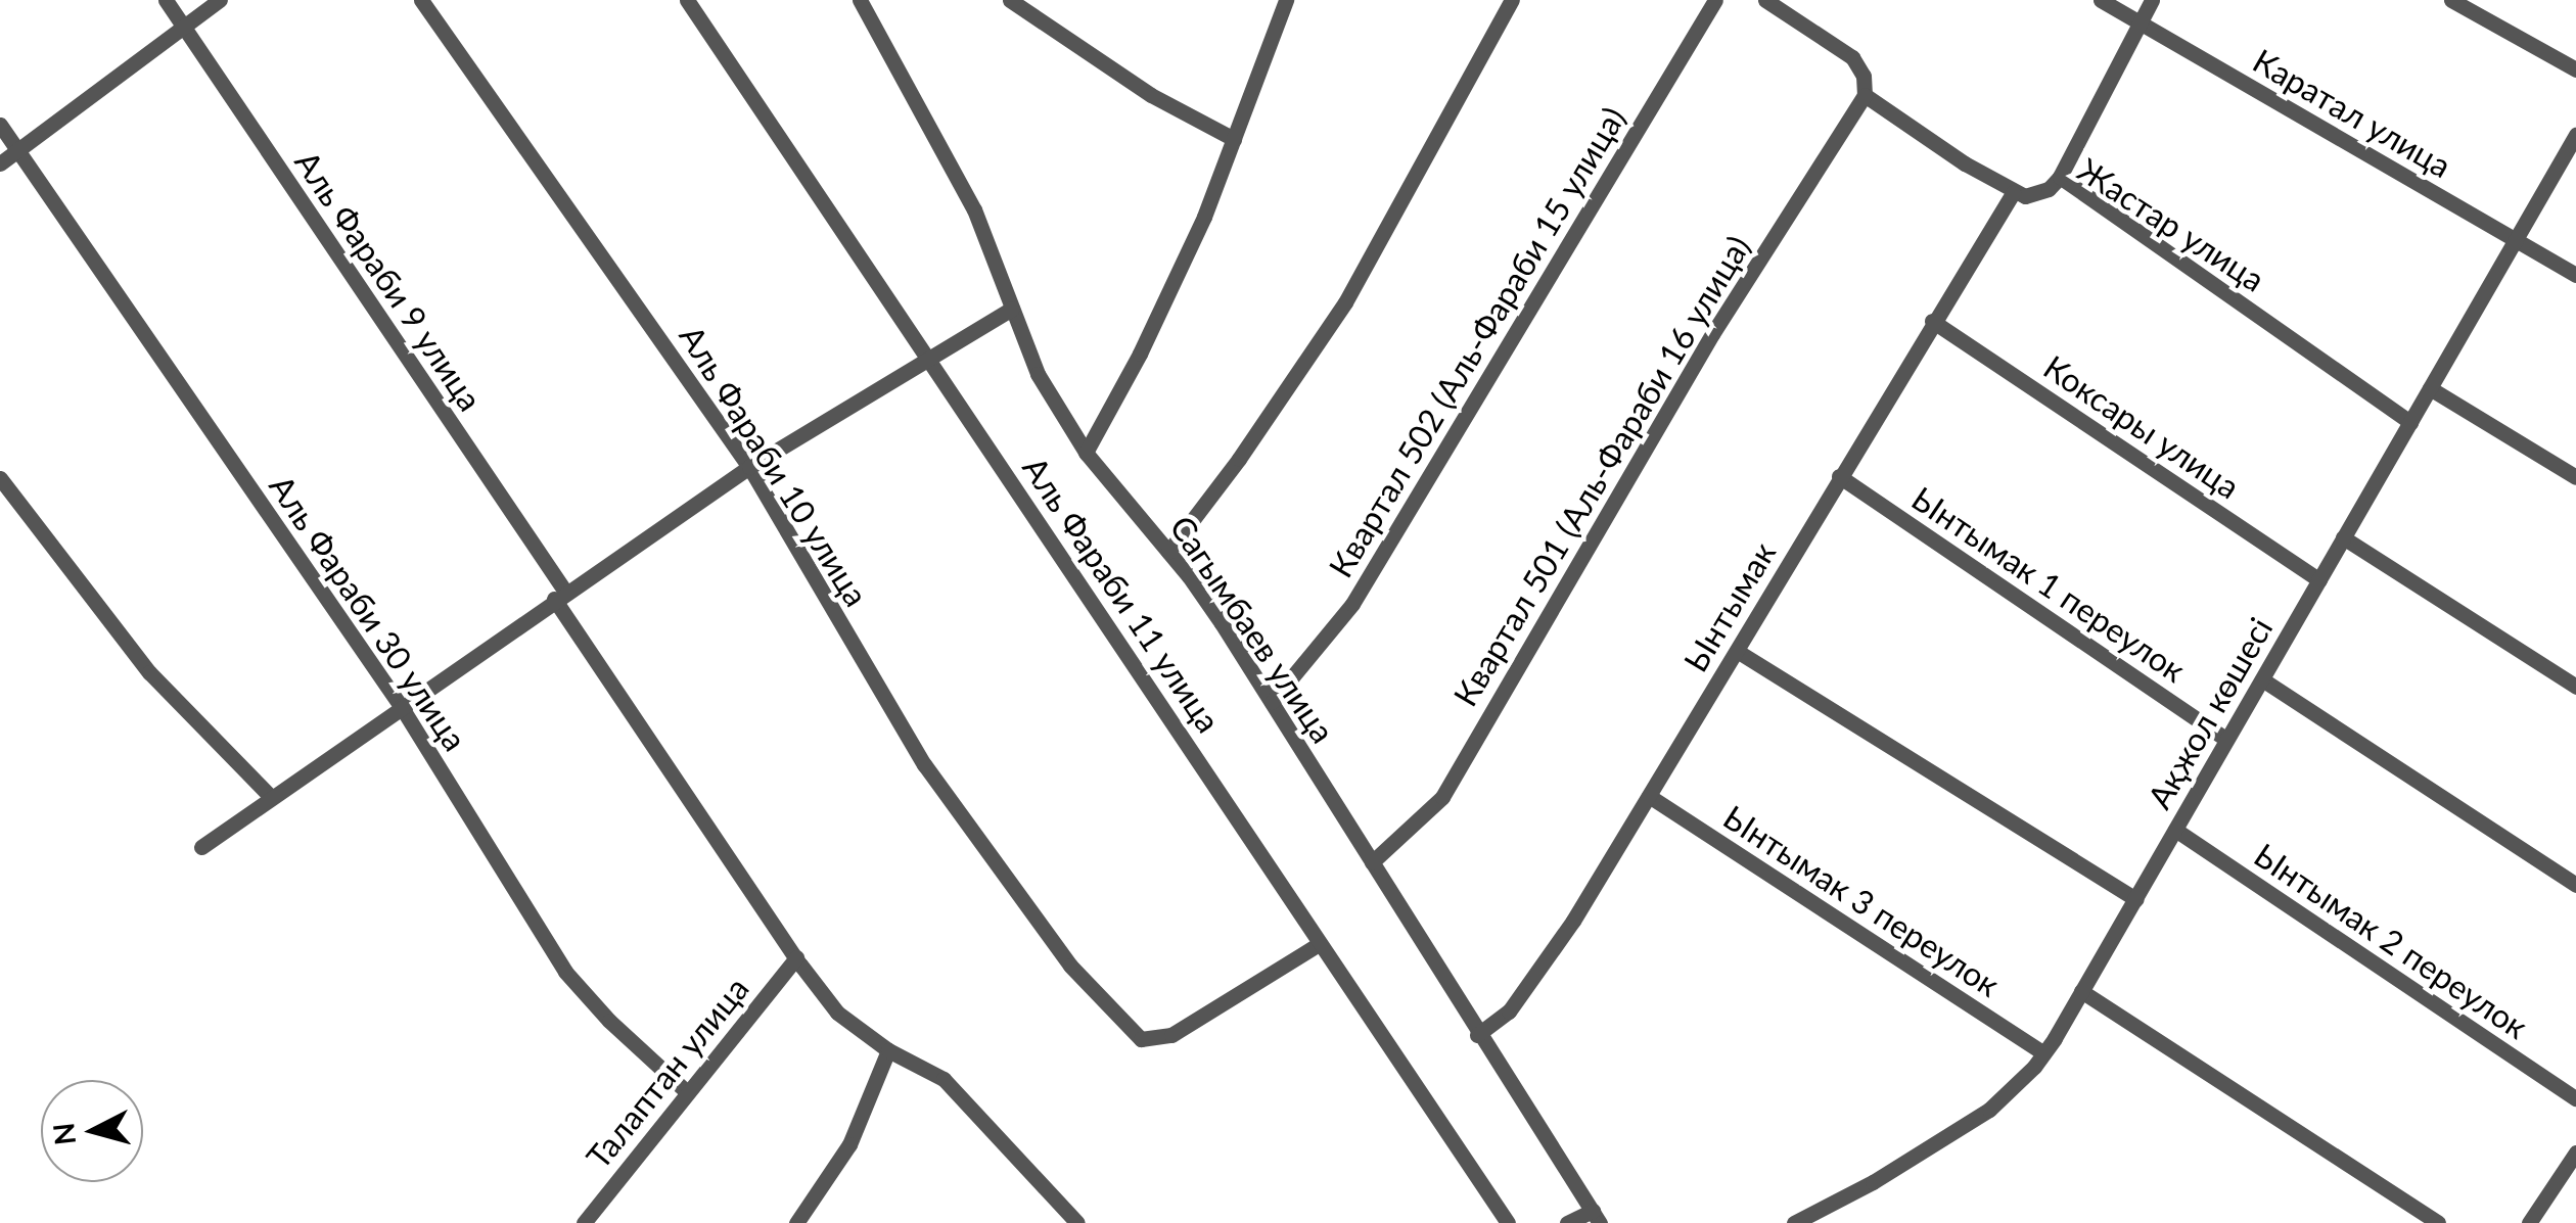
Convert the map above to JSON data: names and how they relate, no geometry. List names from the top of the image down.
{
  "streets": {
    "street": [
      "Каратал улица",
      "Жастар улица",
      "Аль Фараби 9 улица",
      "Квартал 502 (Аль-Фараби 15 улица)",
      "Коксары улица",
      "Аль Фараби 10 улица",
      "Квартал 501 (Аль-Фараби 16 улица)",
      "Ынтымак 1 переулок",
      "Аль Фараби 11 улица",
      "Ынтымак",
      "Аль Фараби 30 улица",
      "Сагымбаев улица",
      "Ақжол көшесі",
      "Ынтымак 3 переулок",
      "Ынтымак 2 переулок",
      "Талаптан улица"
    ]
  },
  "crossings": [
    ["Каратал улица", "Ақжол көшесі"],
    ["Жастар улица", "Ынтымак"],
    ["Жастар улица", "Ақжол көшесі"],
    ["Аль Фараби 9 улица", "Талаптан улица"],
    ["Квартал 502 (Аль-Фараби 15 улица)", "Сагымбаев улица"],
    ["Коксары улица", "Ынтымак"],
    ["Коксары улица", "Ақжол көшесі"],
    ["Аль Фараби 10 улица", "Аль Фараби 11 улица"],
    ["Квартал 501 (Аль-Фараби 16 улица)", "Сагымбаев улица"],
    ["Ынтымак 1 переулок", "Ынтымак"],
    ["Ынтымак 1 переулок", "Ақжол көшесі"],
    ["Ынтымак", "Сагымбаев улица"],
    ["Ынтымак", "Ынтымак 3 переулок"],
    ["Аль Фараби 30 улица", "Талаптан улица"],
    ["Ақжол көшесі", "Ынтымак 3 переулок"],
    ["Ақжол көшесі", "Ынтымак 2 переулок"]
  ],
  "north": "left"
}
